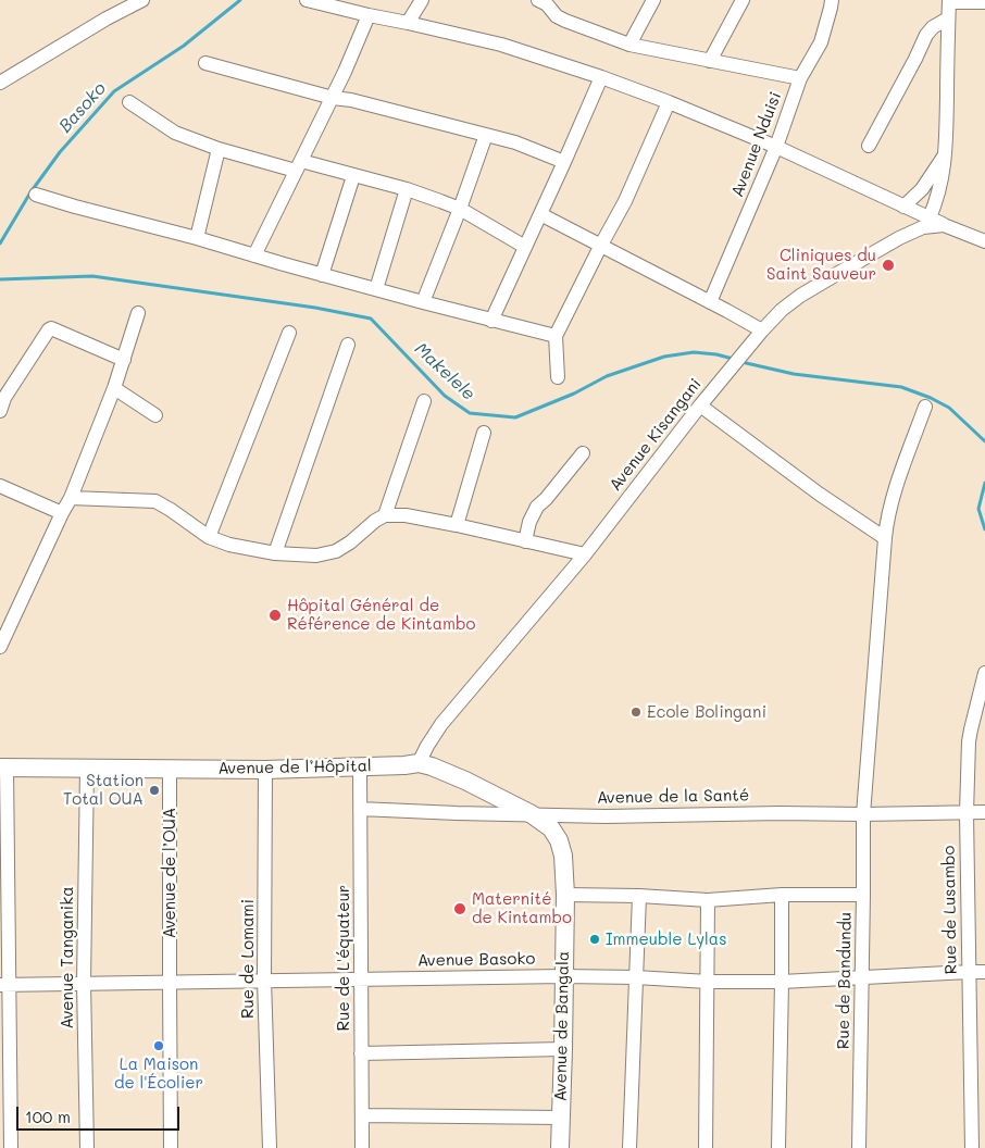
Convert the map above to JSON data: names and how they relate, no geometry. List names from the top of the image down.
{
  "streets": {
    "main road": ["Avenue de l’Hôpital", "Avenue de Bangala"],
    "street": [
      "Avenue Nduisi",
      "Avenue Kisangani",
      "Avenue de la Santé",
      "Avenue de l’OUA",
      "Rue de Lusambo",
      "Avenue Tanganika",
      "Rue de L'équateur",
      "Rue de Lomami",
      "Avenue Basoko",
      "Rue de Bandundu"
    ]
  },
  "crossings": [
    ["Avenue Kisangani", "Avenue de l’Hôpital"],
    ["Avenue Kisangani", "Avenue de Bangala"],
    ["Avenue de l’Hôpital", "Avenue de l’OUA"],
    ["Avenue de l’Hôpital", "Rue de L'équateur"],
    ["Avenue de l’Hôpital", "Rue de Lomami"],
    ["Avenue de l’Hôpital", "Avenue de Bangala"],
    ["Avenue de la Santé", "Rue de Lusambo"],
    ["Avenue de la Santé", "Rue de L'équateur"],
    ["Avenue de la Santé", "Rue de Bandundu"],
    ["Avenue de la Santé", "Avenue de Bangala"],
    ["Avenue de l’OUA", "Avenue Basoko"],
    ["Rue de Lusambo", "Avenue Basoko"],
    ["Avenue Tanganika", "Avenue Basoko"],
    ["Rue de L'équateur", "Avenue Basoko"],
    ["Rue de Lomami", "Avenue Basoko"],
    ["Avenue Basoko", "Rue de Bandundu"],
    ["Avenue Basoko", "Avenue de Bangala"]
  ],
  "water": ["Basoko", "Makelele"],
  "places": [
    "Cliniques du Saint Sauveur",
    "Hôpital Général de Référence de Kintambo",
    "Ecole Bolingani",
    "Station Total OUA",
    "Maternité de Kintambo",
    "Immeuble Lylas",
    "La Maison de l'Écolier"
  ],
  "scale_bar": "100 m"
}
